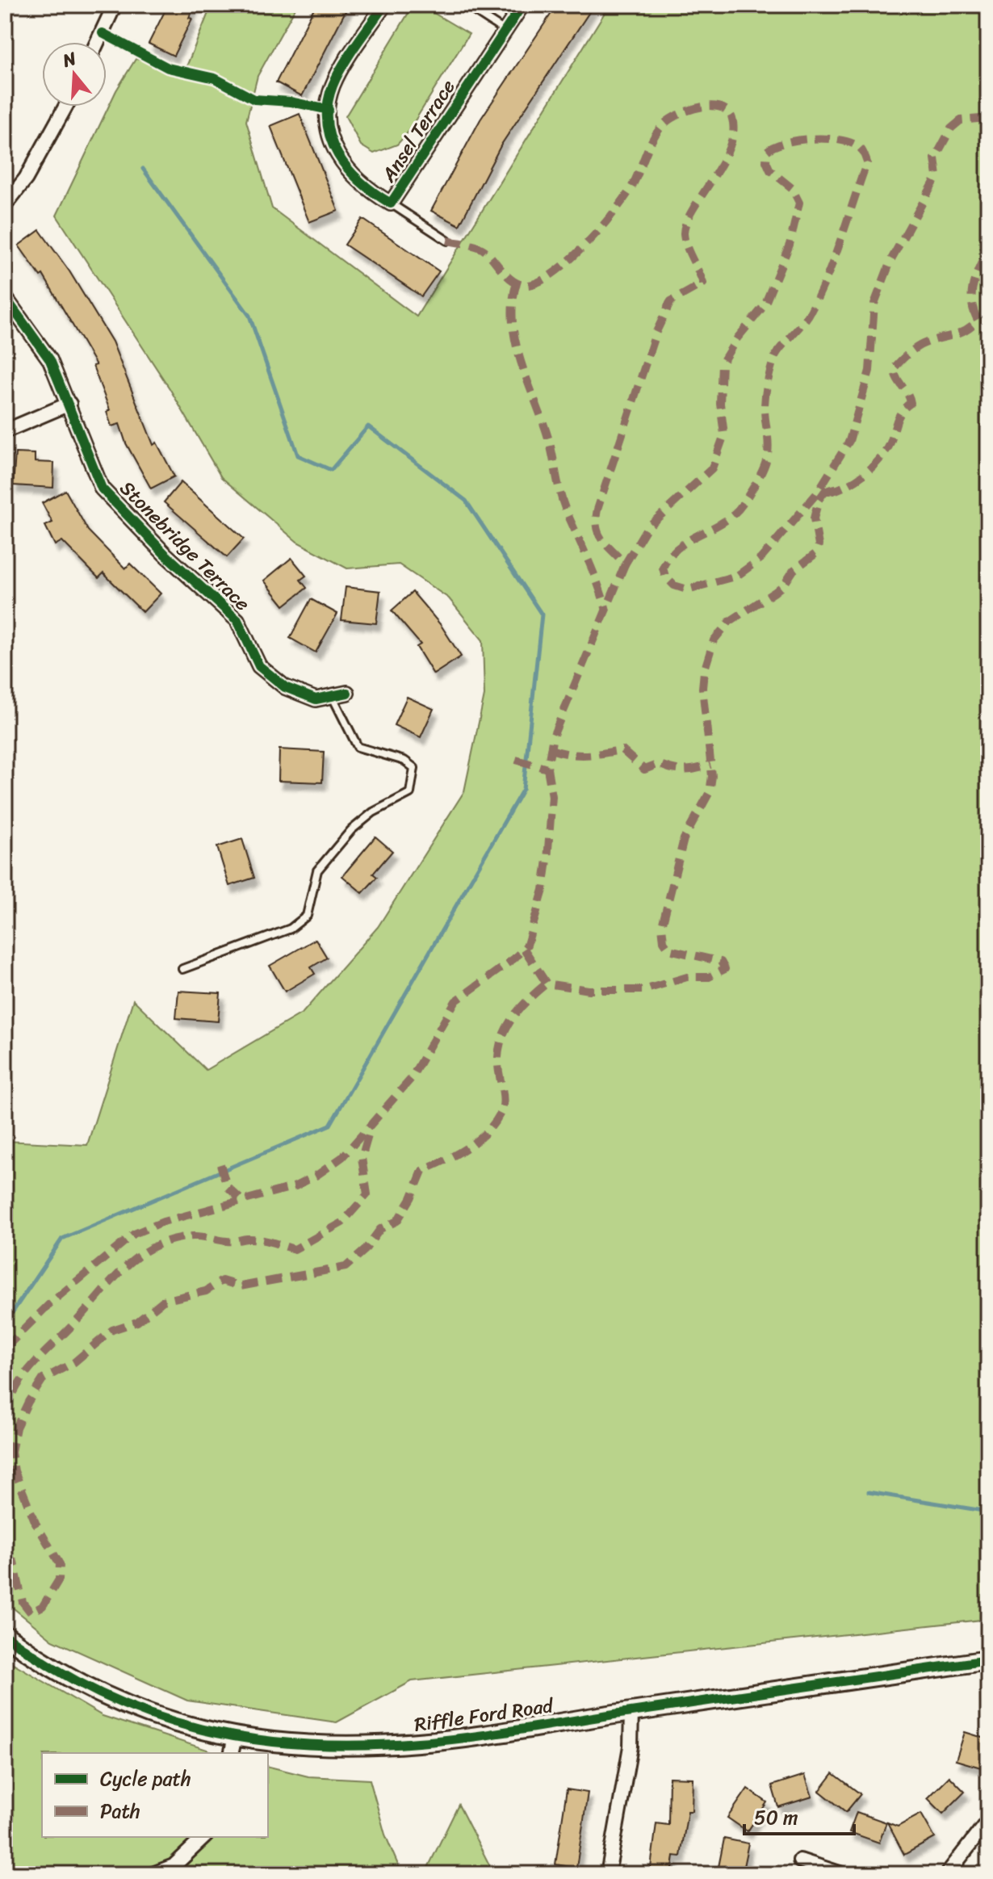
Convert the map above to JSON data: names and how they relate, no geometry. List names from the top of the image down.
{
  "streets": {
    "street": ["Ansel Terrace", "Stonebridge Terrace", "Riffle Ford Road"]
  },
  "legend": ["Cycle path", "Path"],
  "scale_bar": "50 m",
  "north": "top"
}
